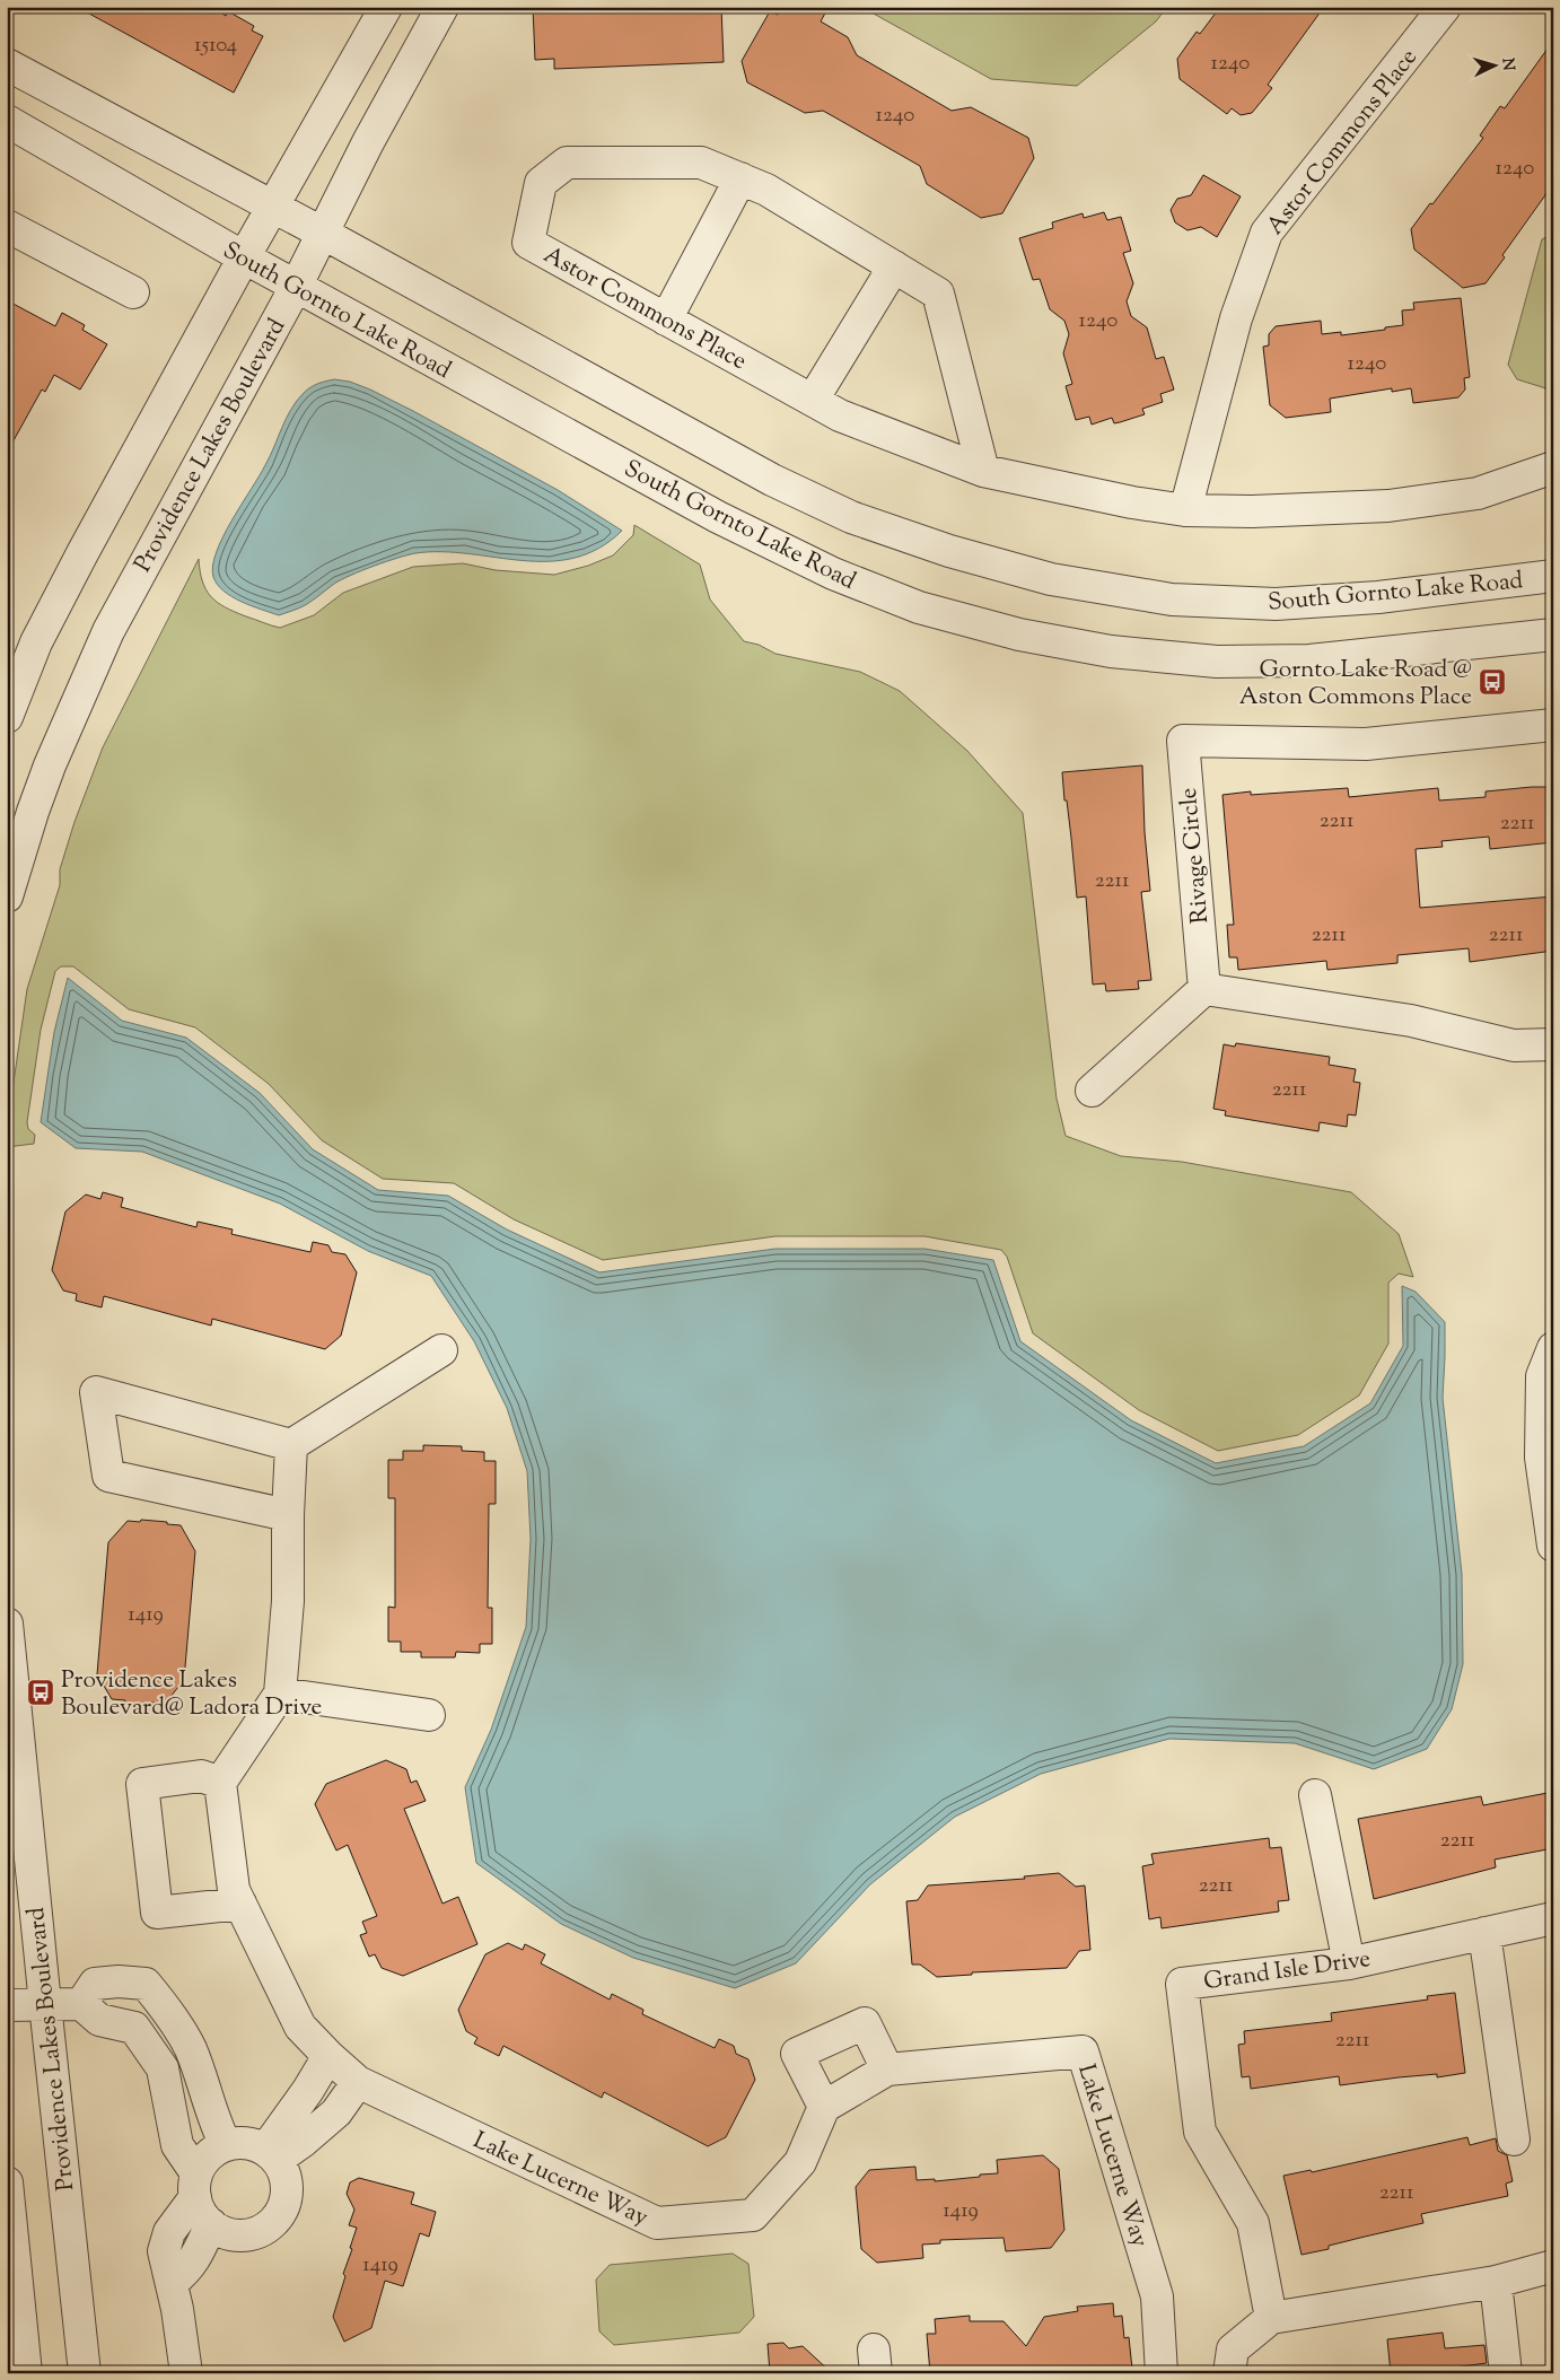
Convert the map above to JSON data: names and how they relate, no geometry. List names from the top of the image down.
{
  "streets": {
    "street": [
      "Astor Commons Place",
      "South Gornto Lake Road",
      "Providence Lakes Boulevard",
      "Rivage Circle",
      "Grand Isle Drive",
      "Lake Lucerne Way"
    ]
  },
  "crossings": [
    ["South Gornto Lake Road", "Providence Lakes Boulevard"]
  ],
  "places": {
    "bus stop": ["Gornto Lake Road @ Aston Commons Place", "Providence Lakes Boulevard@ Ladora Drive"]
  },
  "house_numbers": [
    "15104",
    "1240",
    "1240",
    "1240",
    "1240",
    "1240",
    "2211",
    "2211",
    "2211",
    "2211",
    "2211",
    "2211",
    "1419",
    "2211",
    "2211",
    "2211",
    "2211",
    "1419",
    "1419"
  ],
  "north": "right"
}
